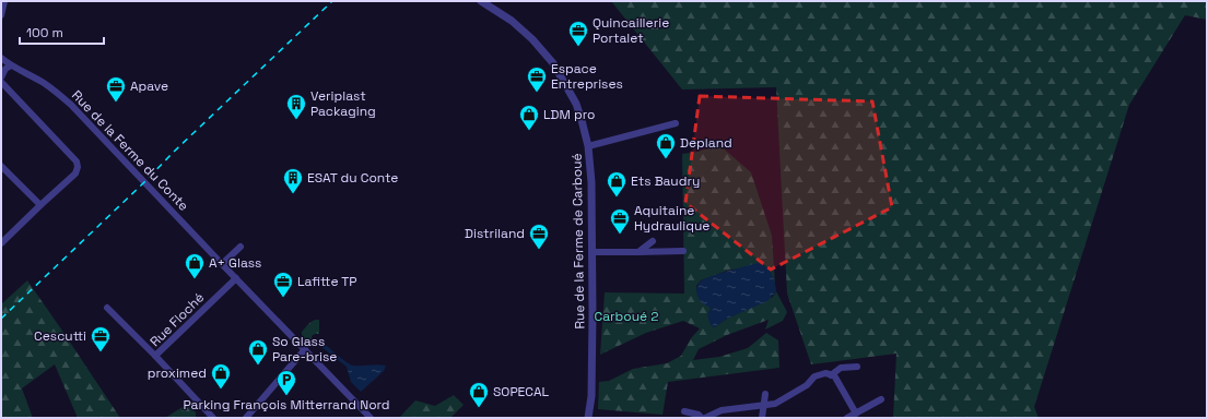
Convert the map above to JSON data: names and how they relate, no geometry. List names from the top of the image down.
{
  "streets": {
    "street": ["Rue de la Ferme du Conte", "Rue de la Ferme de Carboué", "Rue Floché"]
  },
  "crossings": [
    ["Rue de la Ferme du Conte", "Rue Floché"]
  ],
  "parks": ["Carboué 2"],
  "places": {
    "office": [
      "Quincaillerie Portalet",
      "Espace Entreprises",
      "Apave",
      "Aquitaine Hydraulique",
      "Distriland",
      "Lafitte TP",
      "Cescutti"
    ],
    "building": ["Veriplast Packaging", "ESAT du Conte"],
    "shop": [
      "LDM pro",
      "Depland",
      "Ets Baudry",
      "A+ Glass",
      "So Glass Pare-brise",
      "proximed",
      "SOPECAL"
    ],
    "parking": ["Parking François Mitterrand Nord"]
  },
  "scale_bar": "100 m"
}
